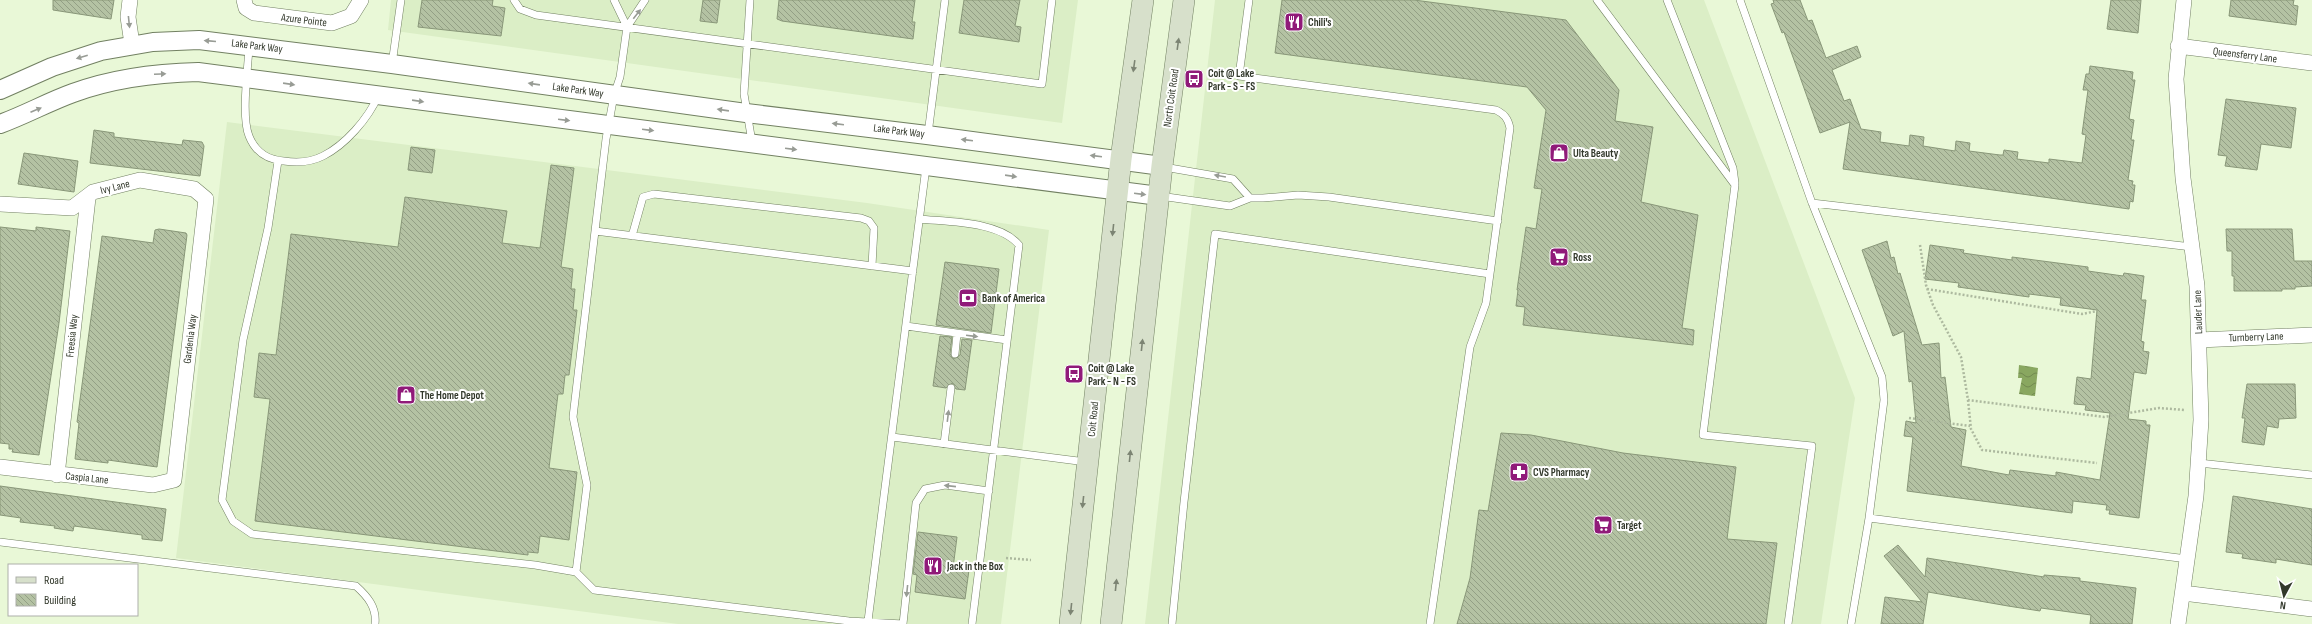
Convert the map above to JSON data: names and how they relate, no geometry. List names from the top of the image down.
{
  "streets": {
    "main road": ["North Coit Road", "Coit Road"],
    "street": [
      "Azure Pointe",
      "Lake Park Way",
      "Queensferry Lane",
      "Ivy Lane",
      "Lauder Lane",
      "Freesia Way",
      "Turnberry Lane",
      "Gardenia Way",
      "Caspia Lane"
    ]
  },
  "crossings": [
    ["Lake Park Way", "North Coit Road"],
    ["Queensferry Lane", "Lauder Lane"],
    ["Ivy Lane", "Freesia Way"],
    ["Ivy Lane", "Gardenia Way"],
    ["Lauder Lane", "Turnberry Lane"],
    ["Freesia Way", "Caspia Lane"],
    ["Gardenia Way", "Caspia Lane"]
  ],
  "places": {
    "restaurant": ["Chili's", "Jack in the Box"],
    "bus stop": ["Coit @ Lake Park - S - FS", "Coit @ Lake Park - N - FS"],
    "shop": ["Ulta Beauty", "The Home Depot"],
    "supermarket": ["Ross", "Target"],
    "bank": ["Bank of America"],
    "pharmacy": ["CVS Pharmacy"]
  },
  "legend": ["Road", "Building"],
  "north": "bottom"
}
